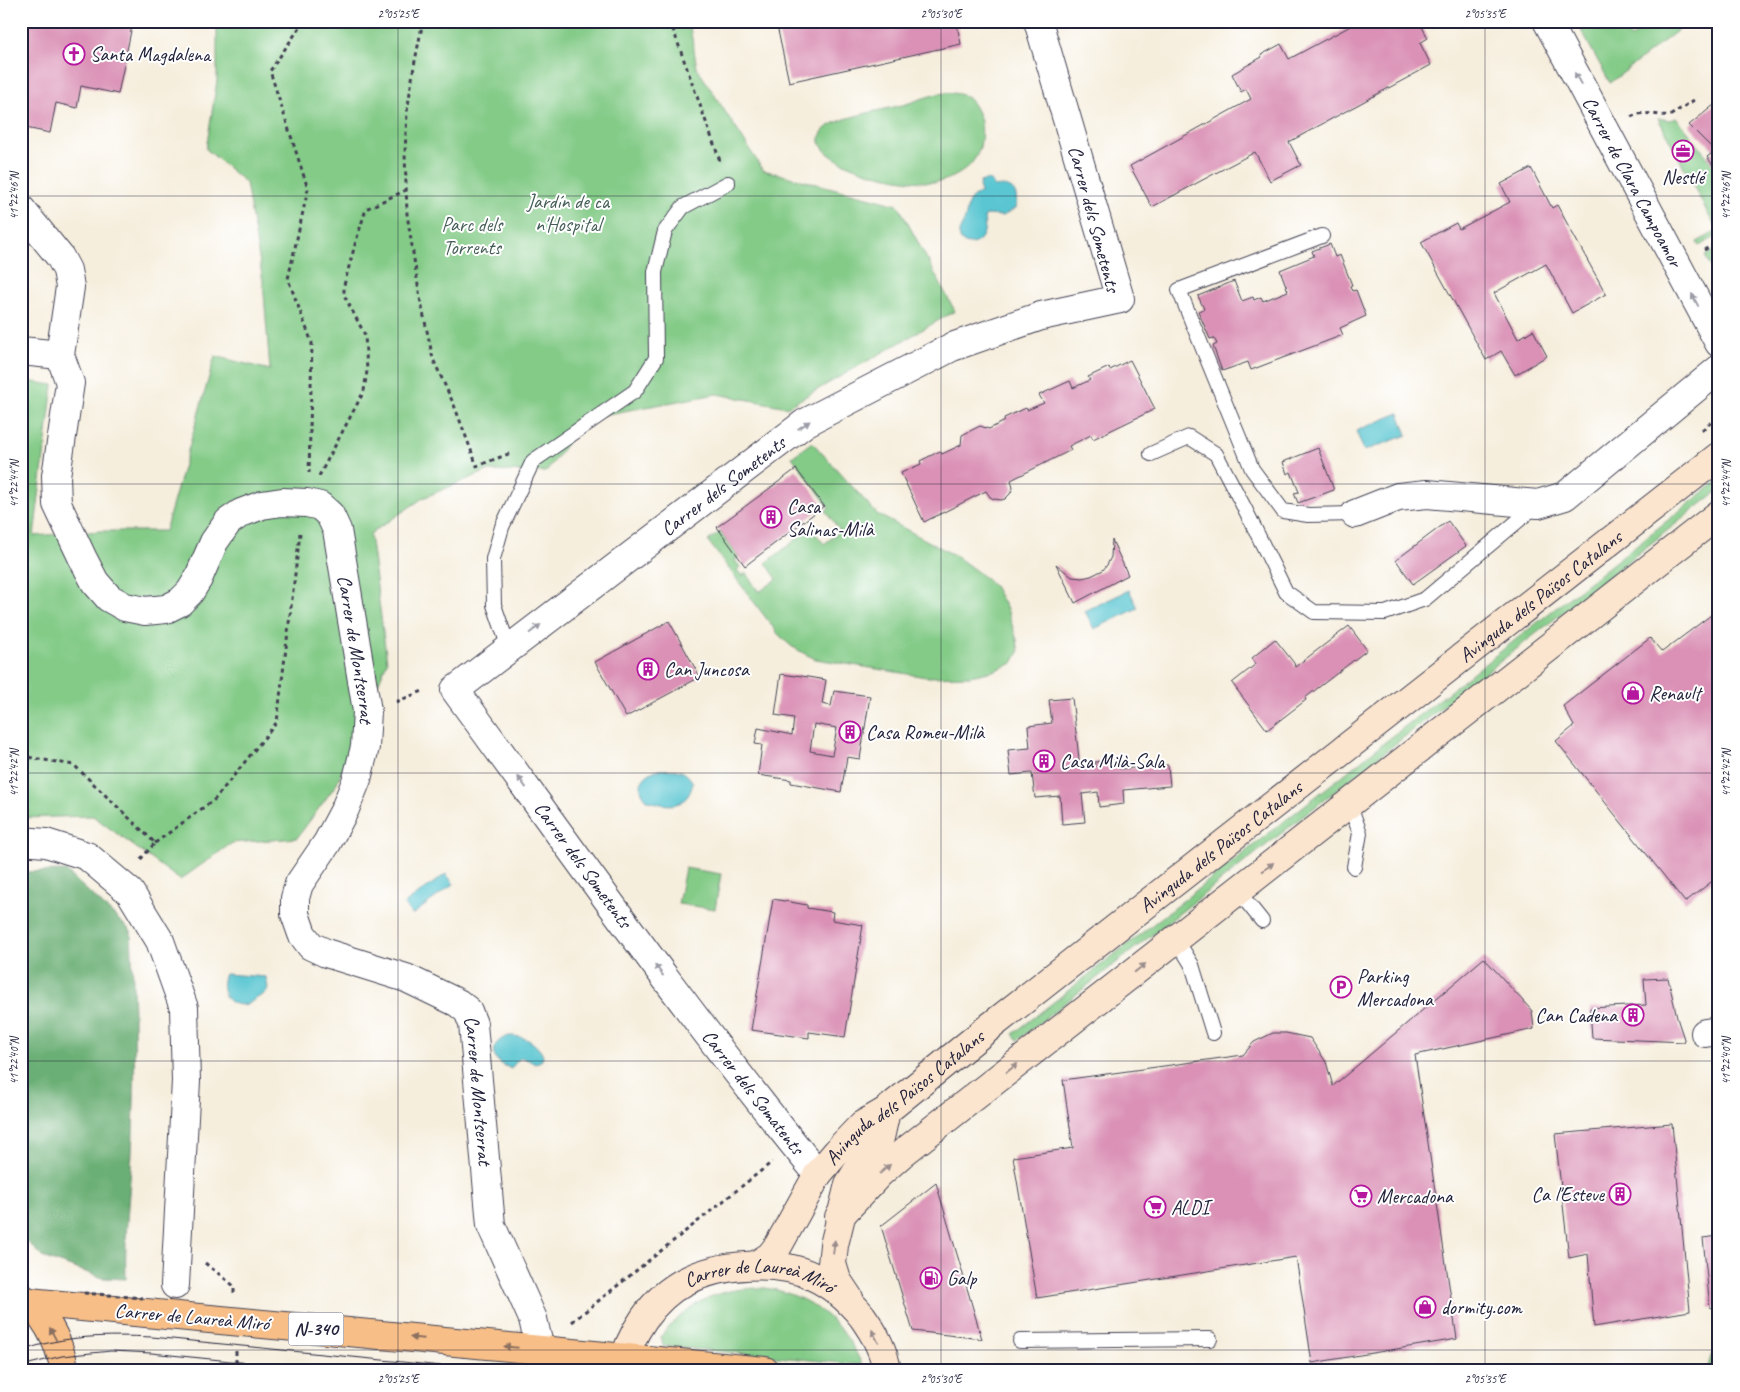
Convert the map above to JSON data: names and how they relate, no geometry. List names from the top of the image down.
{
  "streets": {
    "main road": ["Carrer de Laureà Miró", "N-340"],
    "street": [
      "Carrer de Clara Campoamor",
      "Carrer dels Sometents",
      "Avinguda dels Països Catalans",
      "Carrer de Montserrat",
      "Carrer dels Somatents"
    ]
  },
  "crossings": [
    ["Carrer dels Sometents", "Carrer dels Somatents"],
    ["Avinguda dels Països Catalans", "Carrer dels Somatents"],
    ["Avinguda dels Països Catalans", "Carrer de Laureà Miró"],
    ["Carrer de Montserrat", "Carrer de Laureà Miró"]
  ],
  "one_way": ["Carrer de Clara Campoamor", "Carrer de Laureà Miró"],
  "parks": ["Jardín de ca n'Hospital", "Parc dels Torrents"],
  "places": {
    "church": ["Santa Magdalena"],
    "office": ["Nestlé"],
    "building": [
      "Casa Salinas-Milà",
      "Can Juncosa",
      "Casa Romeu-Milà",
      "Casa Milà-Sala",
      "Can Cadena",
      "Ca l'Esteve"
    ],
    "shop": ["Renault", "dormity.com"],
    "parking": ["Parking Mercadona"],
    "supermarket": ["Mercadona", "ALDI"],
    "fuel station": ["Galp"]
  },
  "coordinates": [
    "2°05'25\"E",
    "2°05'30\"E",
    "2°05'35\"E",
    "41°22'46\"N",
    "41°22'44\"N",
    "41°22'42\"N",
    "41°22'40\"N"
  ]
}
